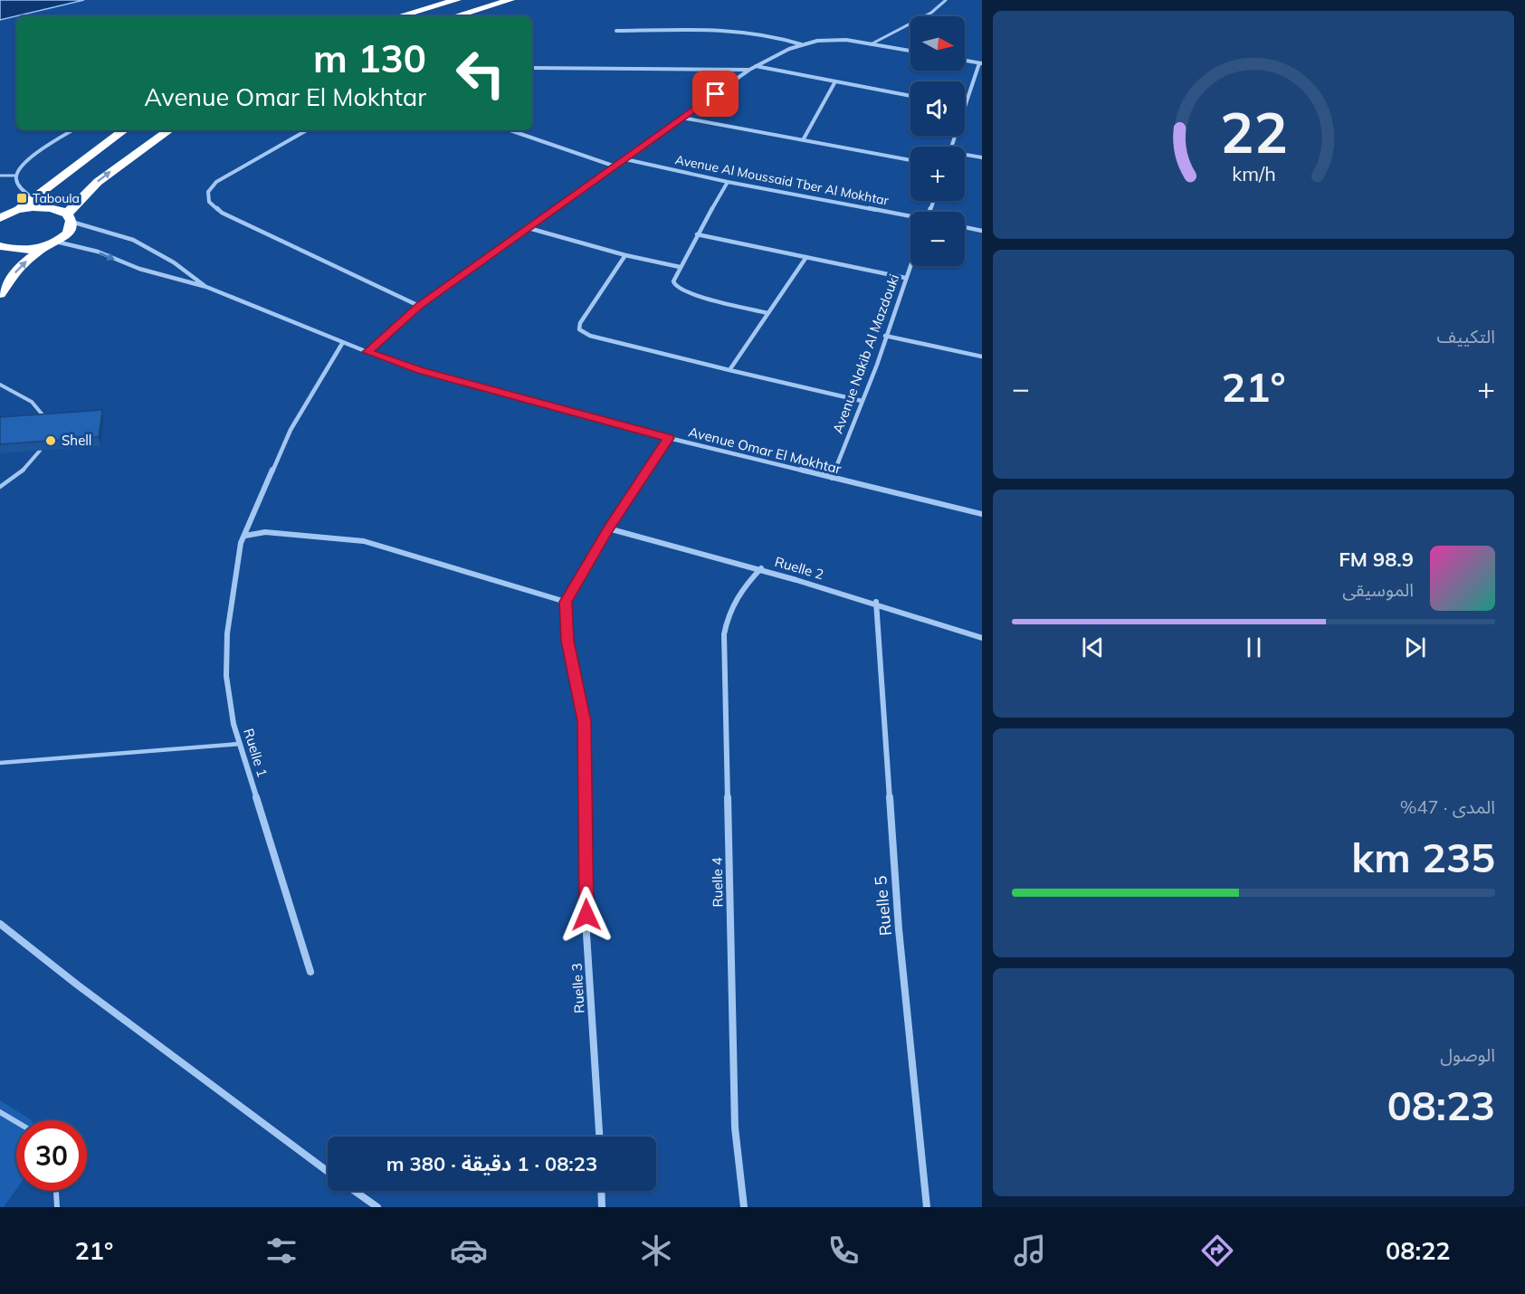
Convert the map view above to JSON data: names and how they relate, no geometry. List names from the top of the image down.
{
  "streets": {
    "street": [
      "Avenue Al Moussaid Tber Al Mokhtar",
      "Avenue Nakib Al Mazdouki",
      "Avenue Omar El Mokhtar",
      "Ruelle 2",
      "Ruelle 1",
      "Ruelle 4",
      "Ruelle 5",
      "Ruelle 3"
    ]
  },
  "crossings": [
    ["Avenue Nakib Al Mazdouki", "Avenue Omar El Mokhtar"],
    ["Avenue Omar El Mokhtar", "Ruelle 1"],
    ["Ruelle 2", "Ruelle 4"],
    ["Ruelle 2", "Ruelle 5"]
  ],
  "places": {
    "transit": ["Taboula"],
    "other": ["Shell"]
  },
  "north": "right",
  "page": {
    "map_buttons": ["+", "−"],
    "turn": ["130 m", "Avenue Omar El Mokhtar"],
    "tile": [
      "التكييف",
      ["المدى · 47%", "235 km"],
      ["الوصول", "08:23"]
    ],
    "heat": ["−", "21°", "+"],
    "song": ["98.9 FM", "الموسيقى"],
    "limit": "30",
    "trip": "08:23 · 1 دقيقة · 380 m",
    "tabs": ["08:22", "21°"],
    "gauge": ["22", "km/h"]
  }
}
